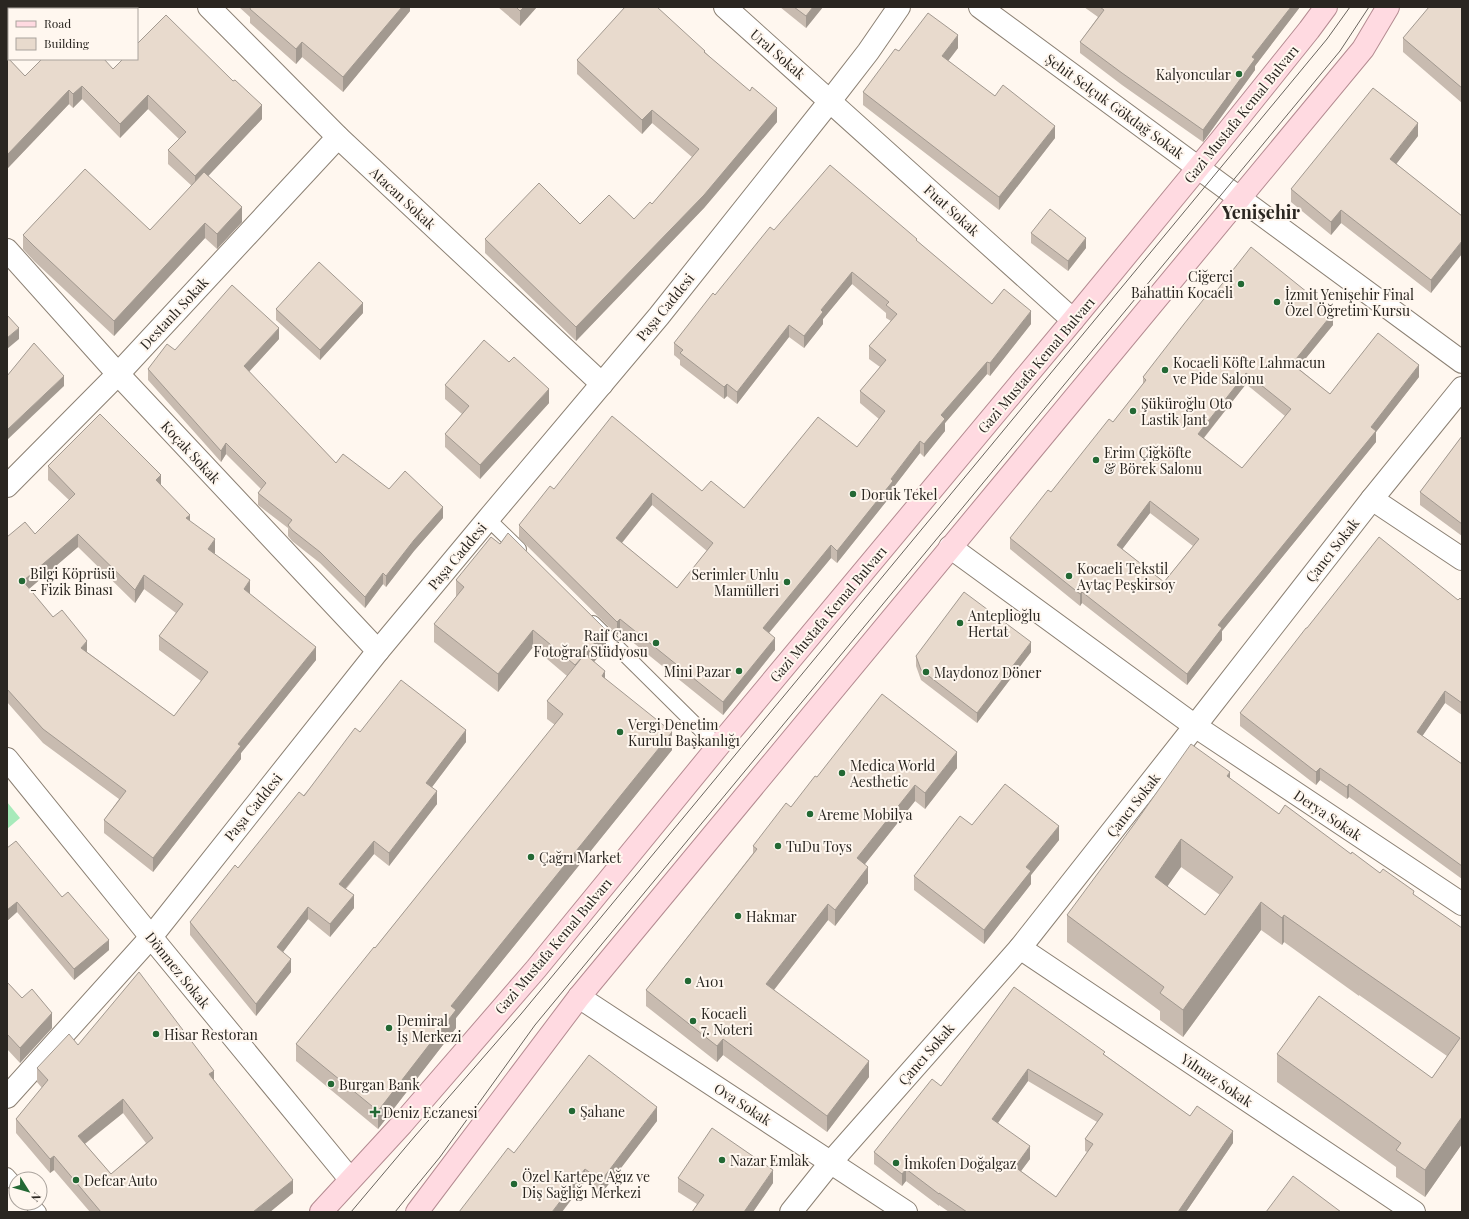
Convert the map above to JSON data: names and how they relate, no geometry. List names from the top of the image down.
{
  "streets": {
    "main road": ["Gazi Mustafa Kemal Bulvarı"],
    "street": [
      "Ural Sokak",
      "Şehit Selçuk Gökdağ Sokak",
      "Atacan Sokak",
      "Fuat Sokak",
      "Paşa Caddesi",
      "Destanlı Sokak",
      "Koçak Sokak",
      "Çancı Sokak",
      "Derya Sokak",
      "Dönmez Sokak",
      "Yılmaz Sokak",
      "Ova Sokak"
    ]
  },
  "crossings": [
    ["Ural Sokak", "Fuat Sokak"],
    ["Ural Sokak", "Paşa Caddesi"],
    ["Şehit Selçuk Gökdağ Sokak", "Gazi Mustafa Kemal Bulvarı"],
    ["Gazi Mustafa Kemal Bulvarı", "Fuat Sokak"],
    ["Gazi Mustafa Kemal Bulvarı", "Dönmez Sokak"],
    ["Atacan Sokak", "Paşa Caddesi"],
    ["Atacan Sokak", "Destanlı Sokak"],
    ["Fuat Sokak", "Paşa Caddesi"],
    ["Paşa Caddesi", "Koçak Sokak"],
    ["Paşa Caddesi", "Dönmez Sokak"],
    ["Destanlı Sokak", "Koçak Sokak"],
    ["Çancı Sokak", "Derya Sokak"],
    ["Çancı Sokak", "Yılmaz Sokak"],
    ["Çancı Sokak", "Ova Sokak"]
  ],
  "districts": ["Yenişehir"],
  "places": {
    "other": [
      "Kalyoncular",
      "Ciğerci Bahattin Kocaeli",
      "İzmit Yenişehir Final Özel Öğretim Kursu",
      "Kocaeli Köfte Lahmacun ve Pide Salonu",
      "Şüküroğlu Oto Lastik Jant",
      "Erim Çiğköfte & Börek Salonu",
      "Doruk Tekel",
      "Kocaeli Tekstil Aytaç Peşkirsoy",
      "Bilgi Köprüsü - Fizik Binası",
      "Serimler Unlu Mamülleri",
      "Anteplioğlu Hertat",
      "Raif Çancı Fotoğraf Stüdyosu",
      "Mini Pazar",
      "Maydonoz Döner",
      "Vergi Denetim Kurulu Başkanlığı",
      "Medica World Aesthetic",
      "Areme Mobilya",
      "TuDu Toys",
      "Çağrı Market",
      "Hakmar",
      "A101",
      "Kocaeli 7. Noteri",
      "Demiral İş Merkezi",
      "Hisar Restoran",
      "Burgan Bank",
      "Şahane",
      "Nazar Emlak",
      "İmkofen Doğalgaz",
      "Defcar Auto",
      "Özel Kartepe Ağız ve Diş Sağlığı Merkezi"
    ],
    "health": ["Deniz Eczanesi"]
  },
  "legend": ["Road", "Building"],
  "north": "bottom right"
}
